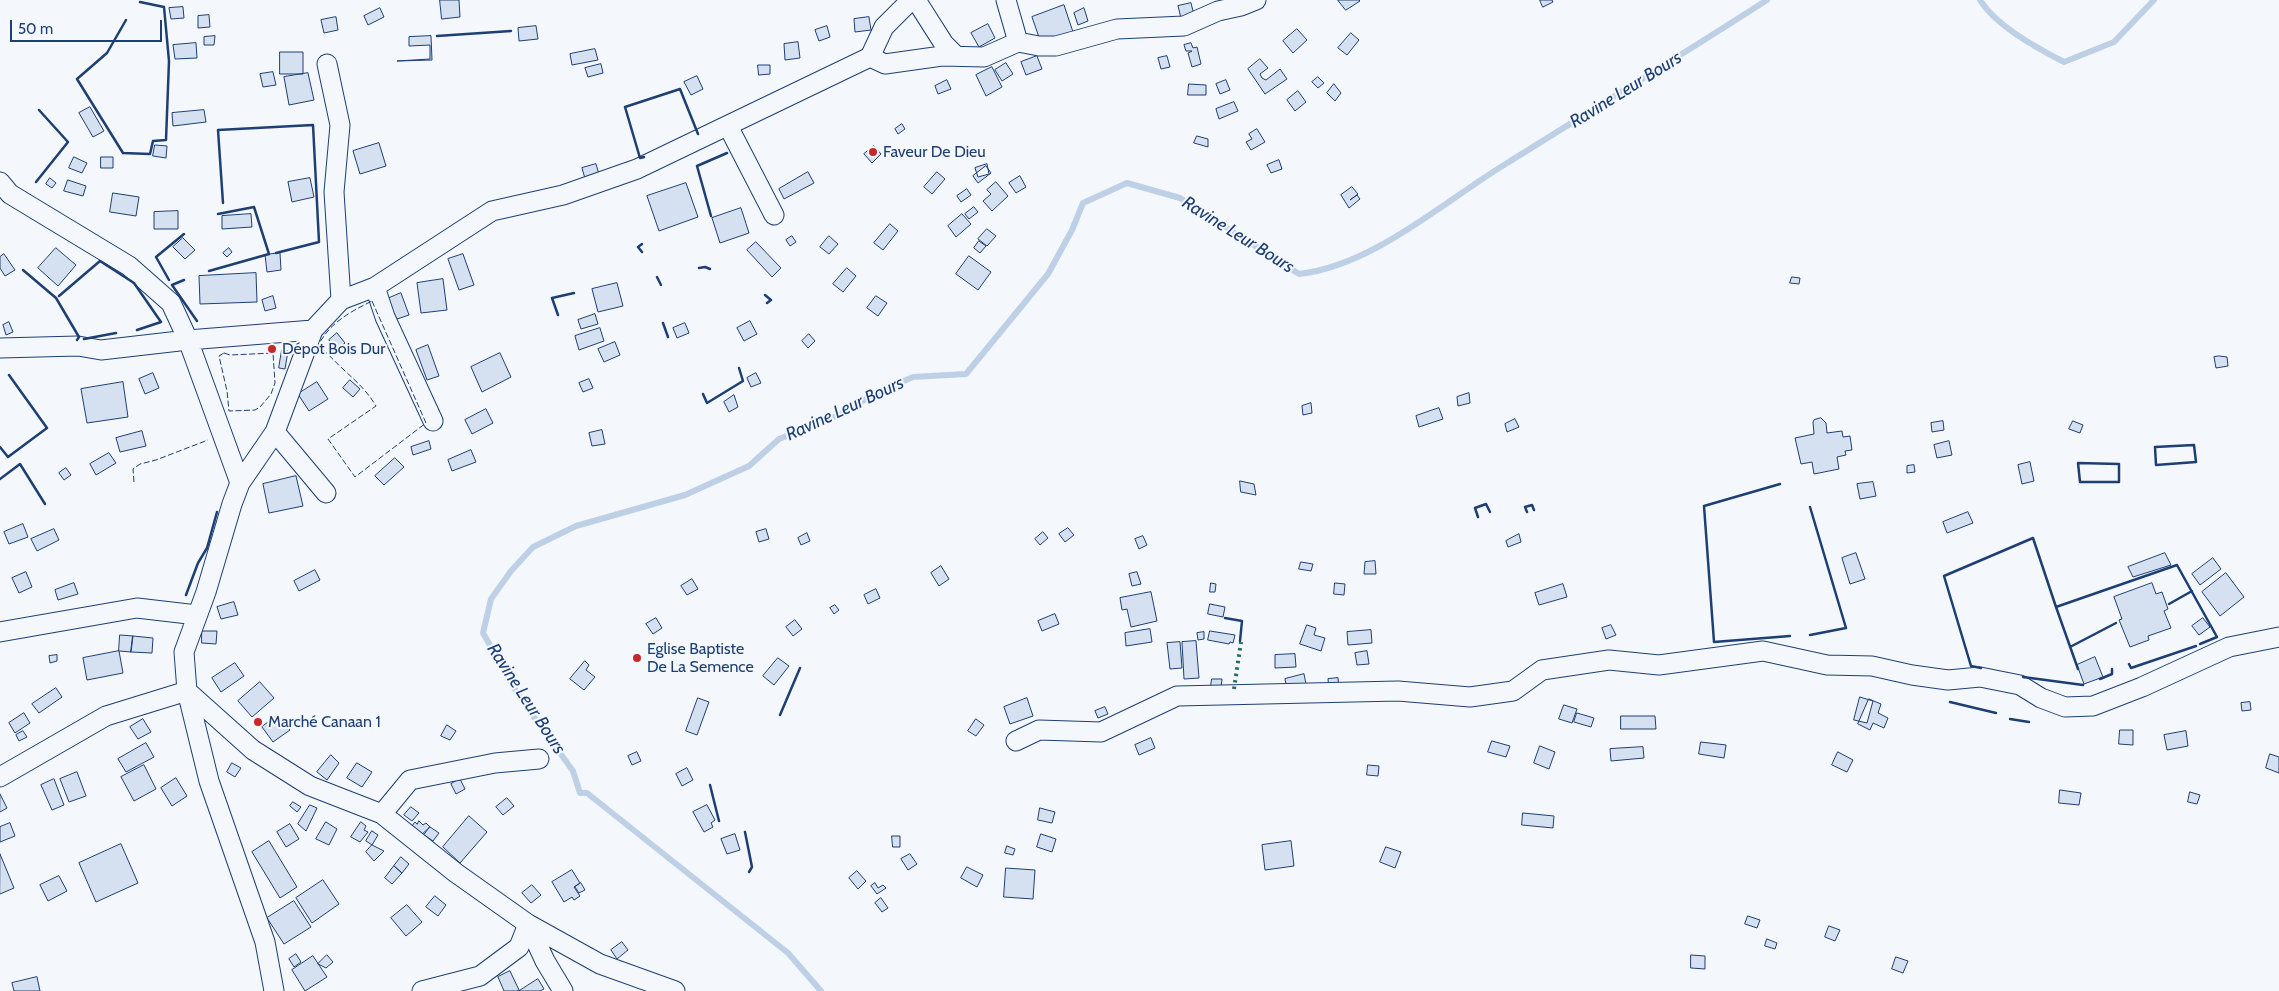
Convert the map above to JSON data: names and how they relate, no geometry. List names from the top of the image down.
{
  "water": ["Ravine Leur Bours"],
  "places": [
    "Faveur De Dieu",
    "Dépot Bois Dur",
    "Eglise Baptiste De La Semence",
    "Marché Canaan 1"
  ],
  "scale_bar": "50 m"
}
